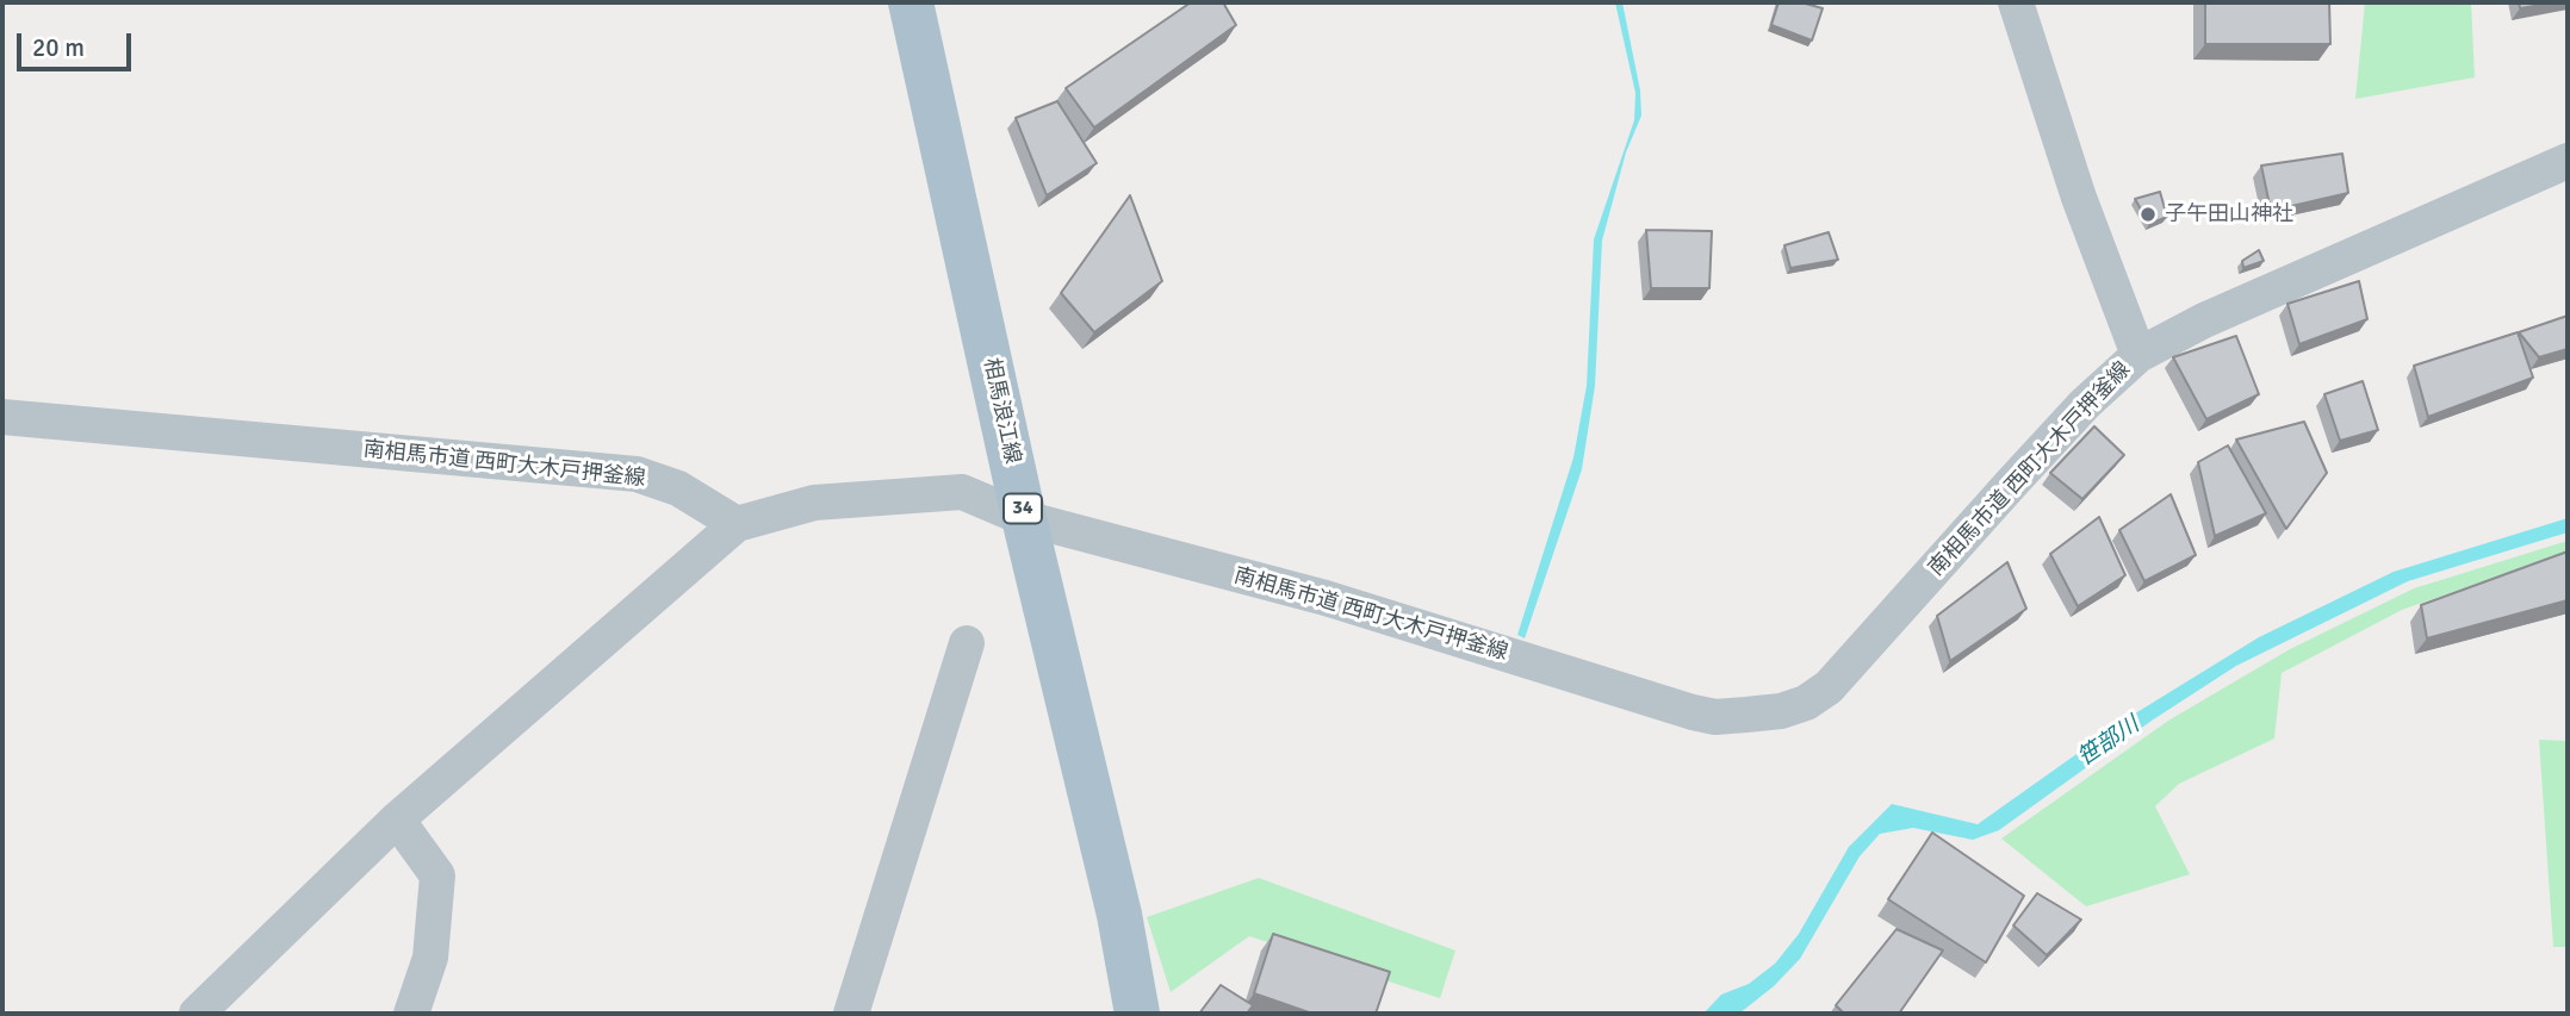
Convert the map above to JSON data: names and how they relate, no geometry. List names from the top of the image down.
{
  "streets": {
    "main road": ["相馬浪江線", "34"],
    "street": ["南相馬市道 西町大木戸押釜線"]
  },
  "crossings": [
    ["相馬浪江線", "南相馬市道 西町大木戸押釜線"]
  ],
  "water": ["笹部川"],
  "places": ["子午田山神社"],
  "scale_bar": "20 m"
}
